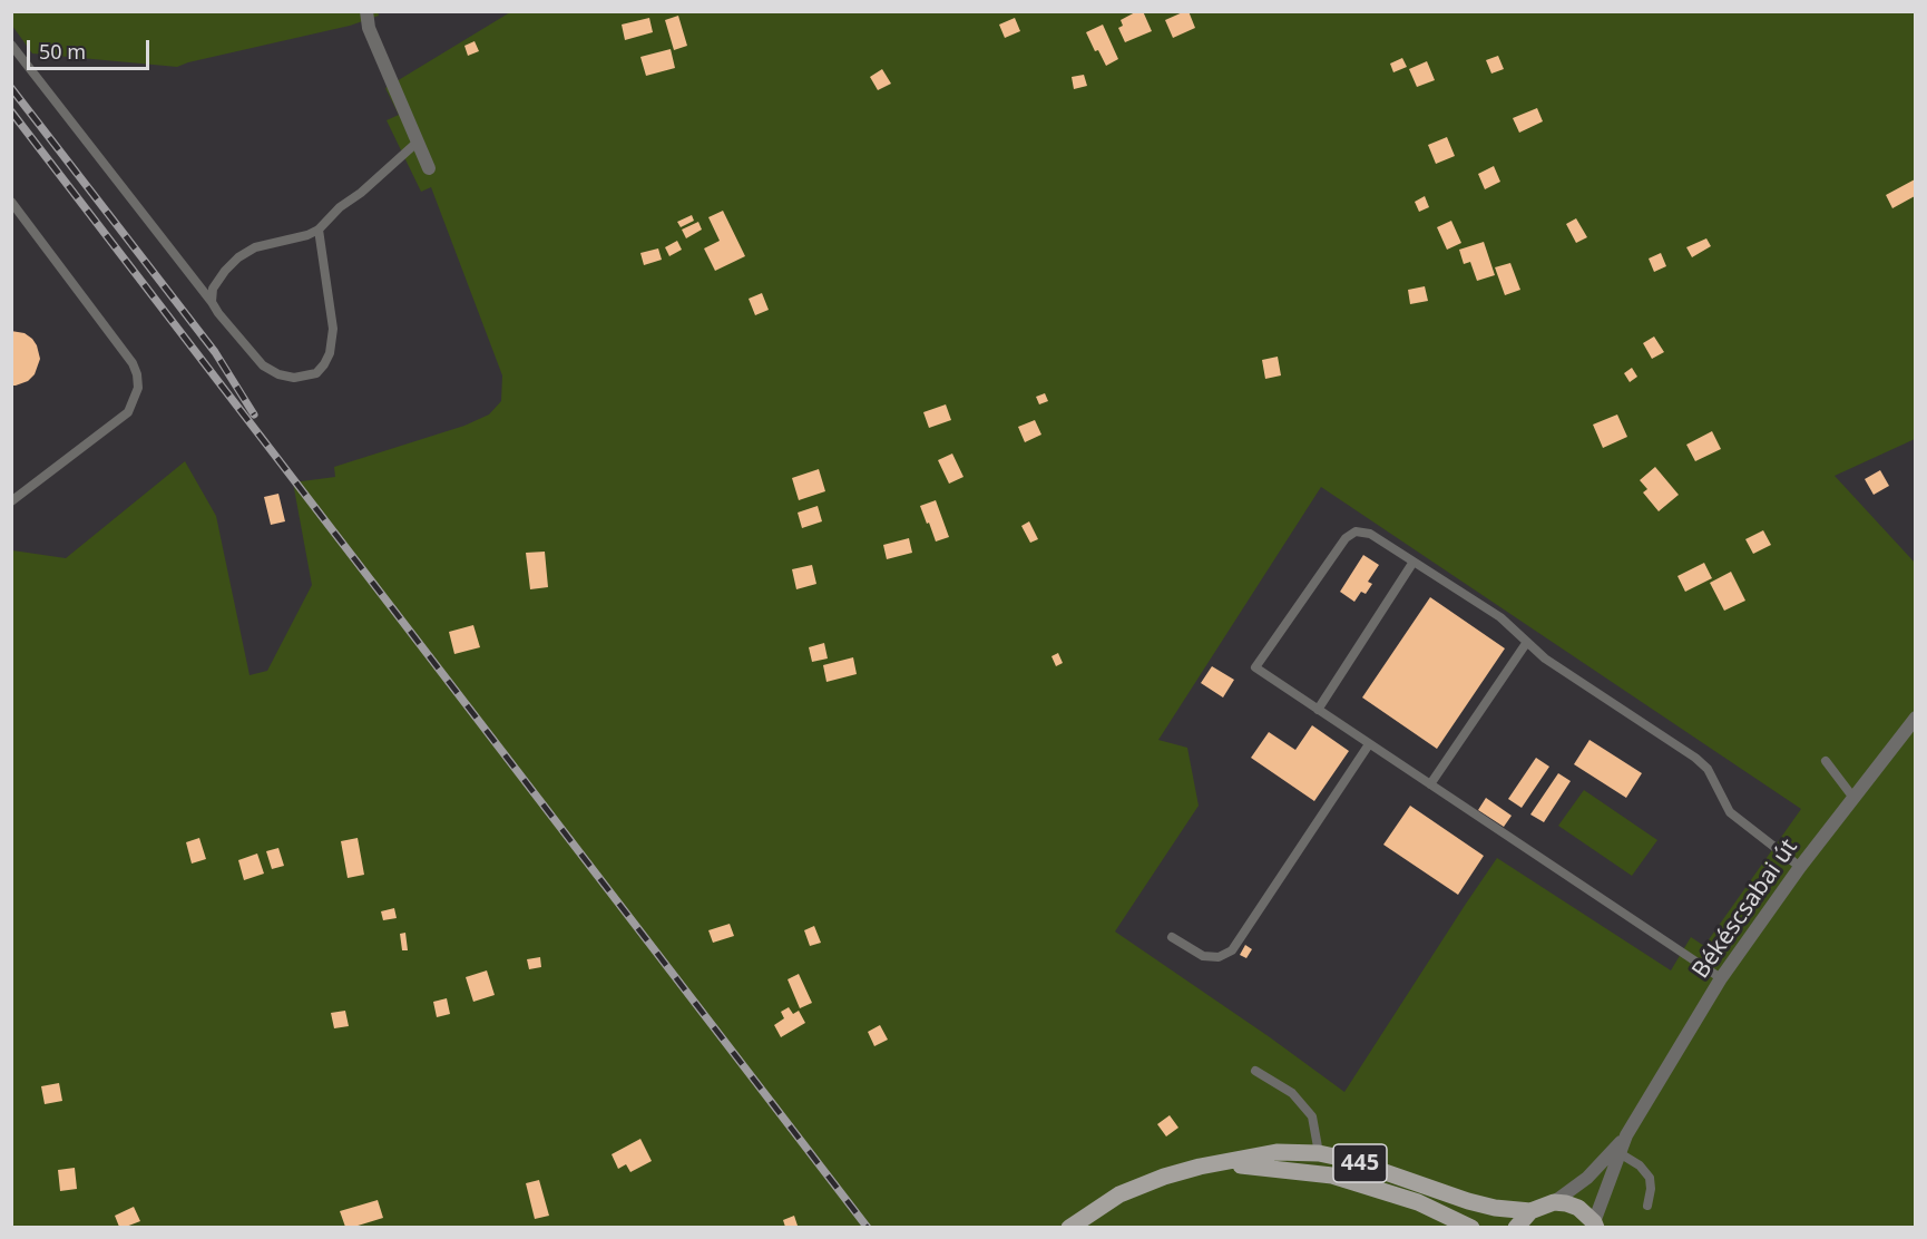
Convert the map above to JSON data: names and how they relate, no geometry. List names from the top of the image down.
{
  "streets": {
    "main road": ["445"],
    "street": ["Békéscsabai út"]
  },
  "crossings": [
    ["Békéscsabai út", "445"]
  ],
  "scale_bar": "50 m"
}
